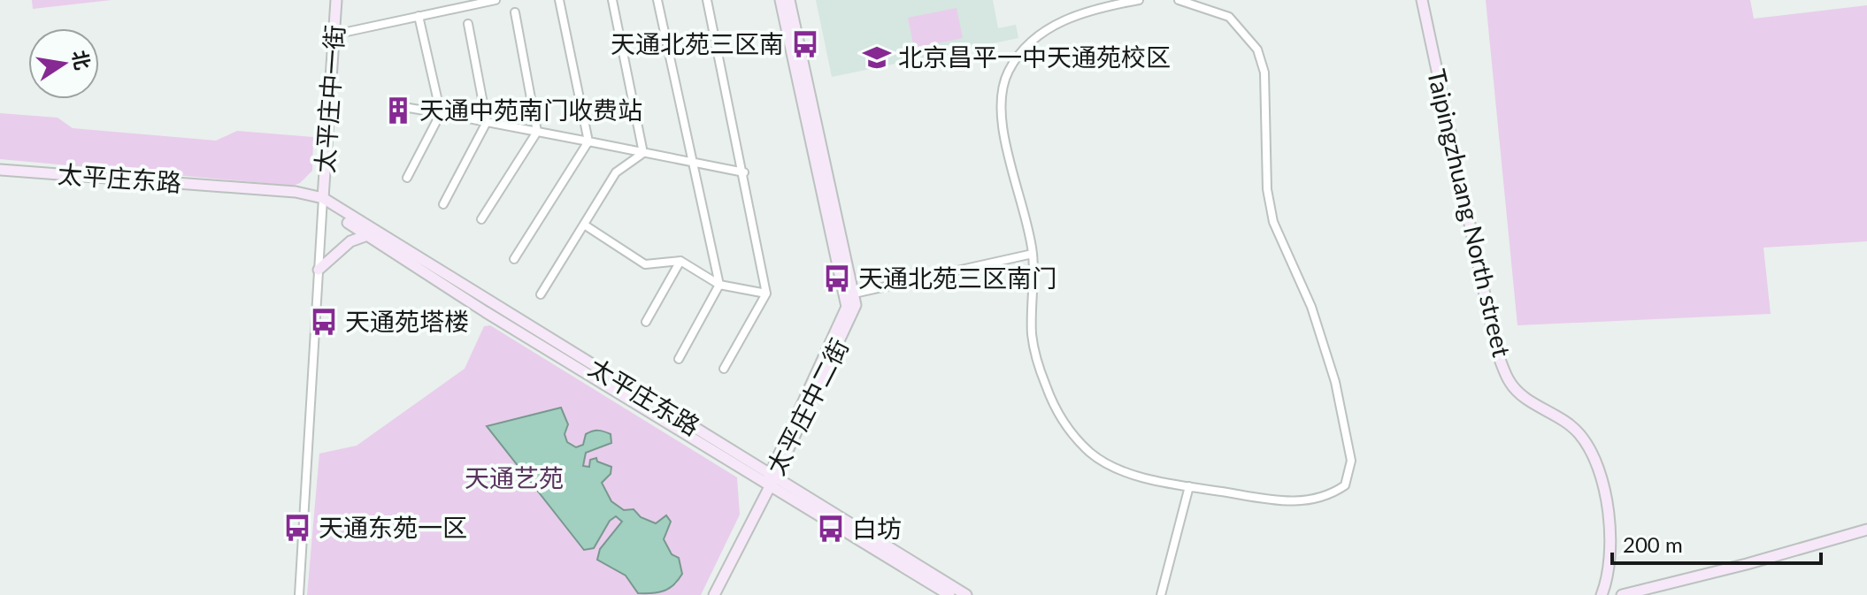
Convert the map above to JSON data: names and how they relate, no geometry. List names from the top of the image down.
{
  "streets": {
    "main road": [
      "太平庄中一街",
      "太平庄东路",
      "Taipingzhuang North street",
      "太平庄中二街"
    ]
  },
  "crossings": [
    ["太平庄中一街", "太平庄东路"],
    ["太平庄东路", "太平庄中二街"]
  ],
  "parks": ["天通艺苑"],
  "places": {
    "bus stop": [
      "天通北苑三区南",
      "天通北苑三区南门",
      "天通苑塔楼",
      "天通东苑一区",
      "白坊"
    ],
    "school or university": ["北京昌平一中天通苑校区"],
    "building": ["天通中苑南门收费站"]
  },
  "scale_bar": "200 m",
  "north": "right"
}
